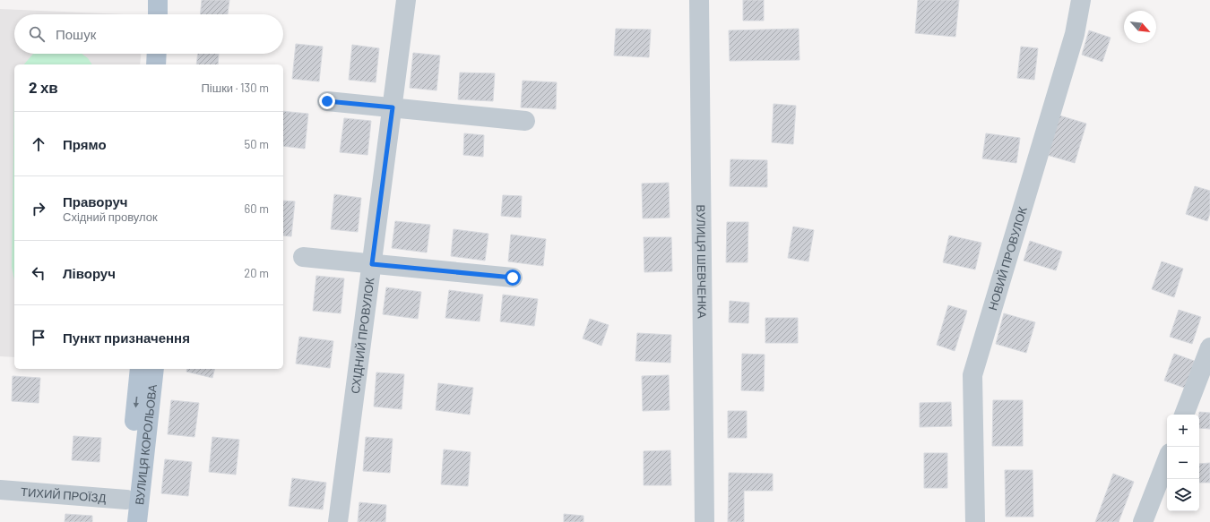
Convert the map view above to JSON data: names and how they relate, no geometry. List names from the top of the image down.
{
  "streets": {
    "main road": ["ВУЛИЦЯ КОРОЛЬОВА"],
    "street": [
      "НОВИЙ ПРОВУЛОК",
      "ВУЛИЦЯ ШЕВЧЕНКА",
      "СХІДНИЙ ПРОВУЛОК",
      "ТИХИЙ ПРОЇЗД"
    ]
  },
  "crossings": [
    ["ВУЛИЦЯ КОРОЛЬОВА", "ТИХИЙ ПРОЇЗД"]
  ],
  "north": "bottom right",
  "page": {
    "search": "Пошук",
    "heading": ["2 хв", "Пішки · 130 m"],
    "list": [
      ["Прямо", "50 m"],
      ["Праворуч", "Східний провулок", "60 m"],
      ["Ліворуч", "20 m"],
      "Пункт призначення"
    ],
    "map_buttons": ["+", "−"]
  }
}
